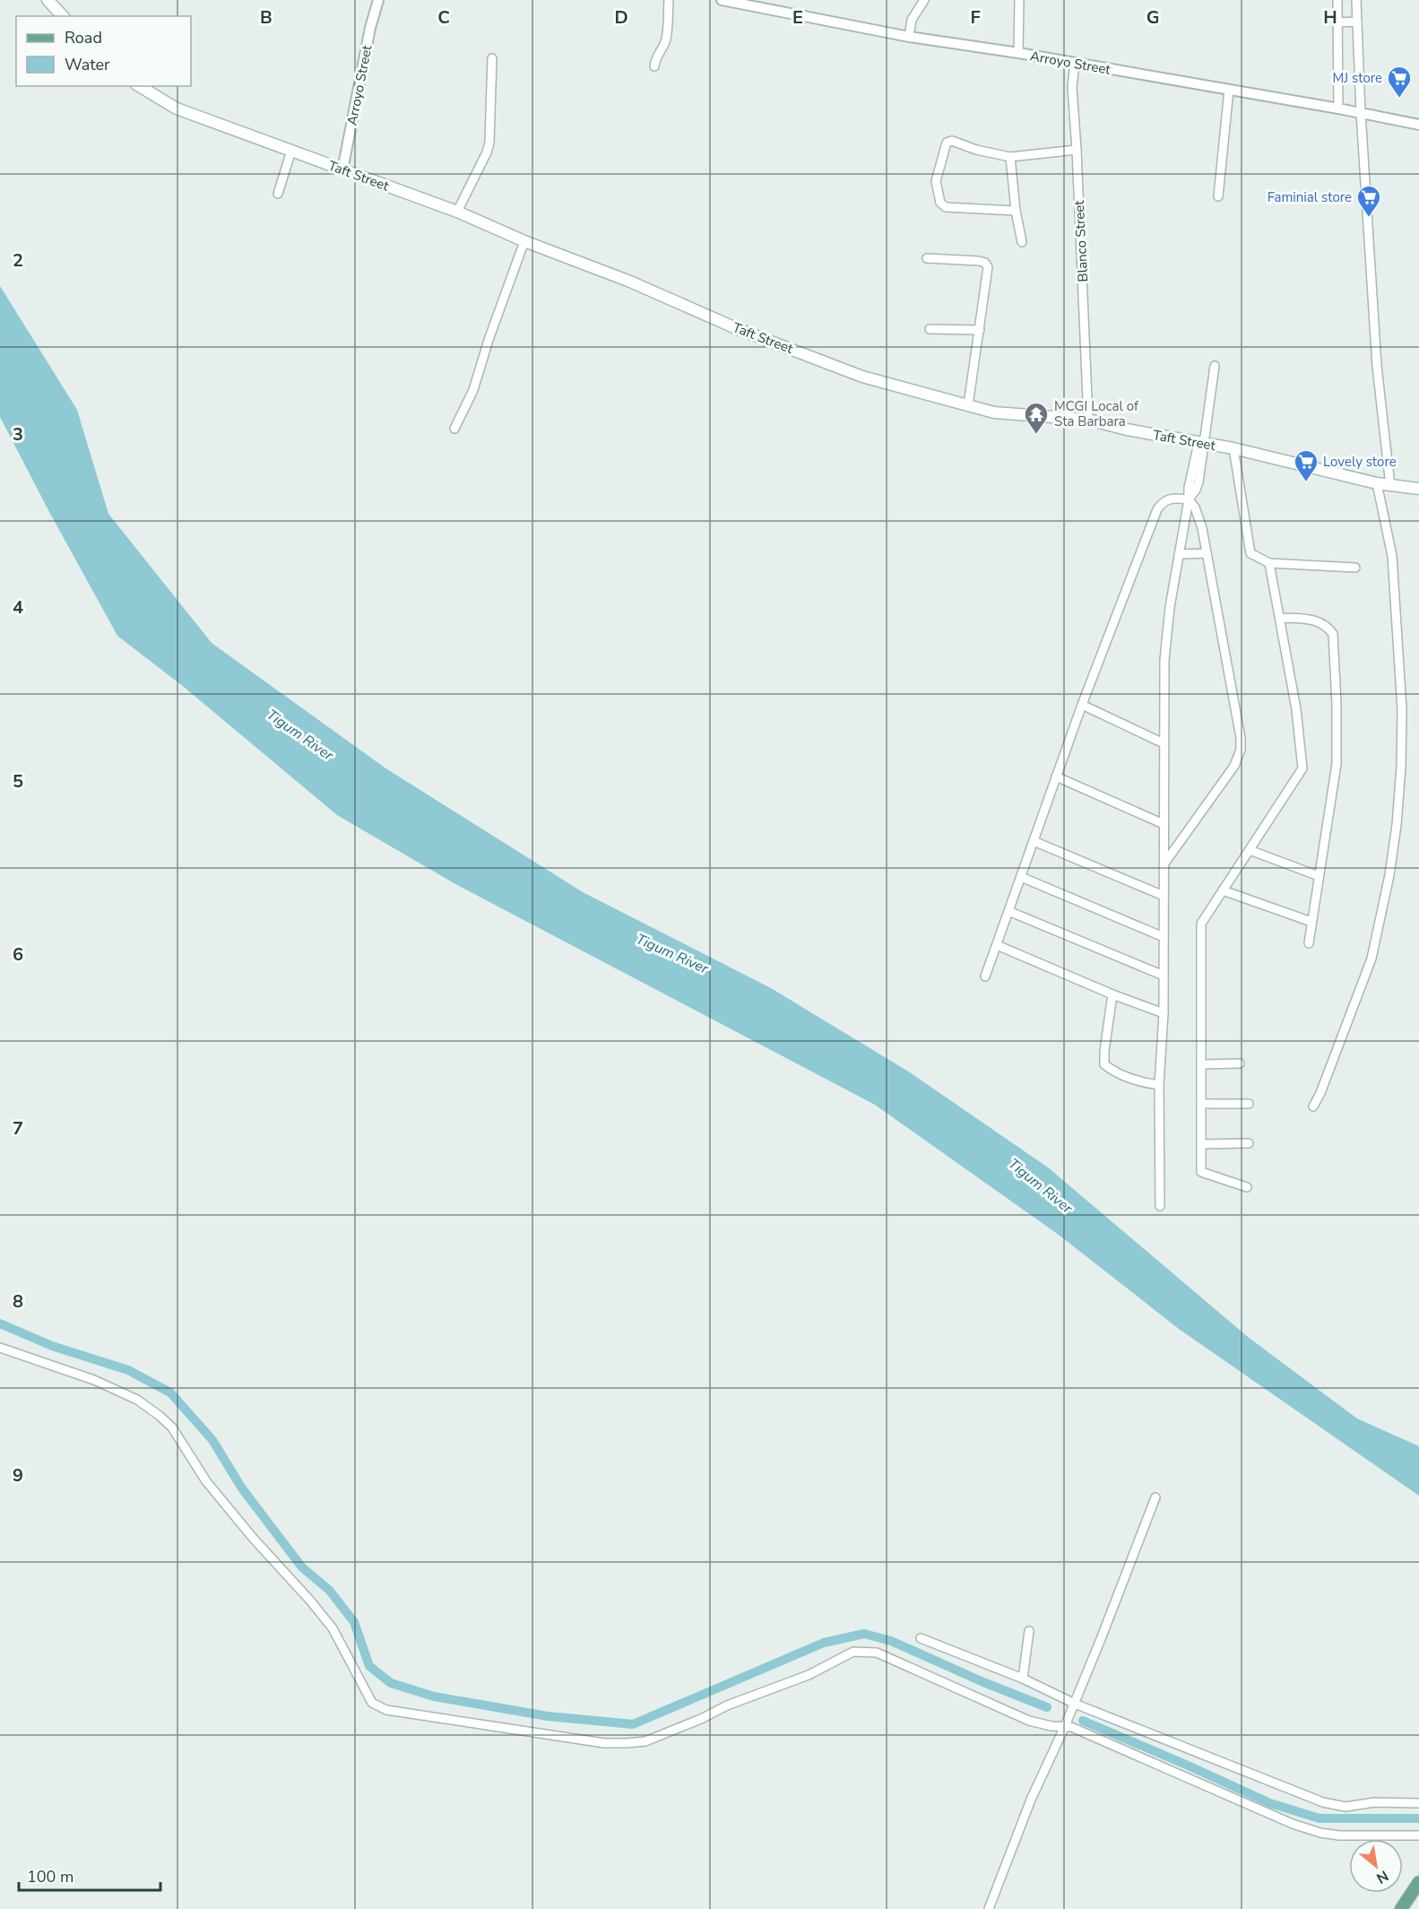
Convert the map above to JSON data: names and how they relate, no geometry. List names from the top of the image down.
{
  "streets": {
    "main road": ["Taft Street"],
    "street": ["Arroyo Street", "Blanco Street"]
  },
  "crossings": [
    ["Arroyo Street", "Taft Street"],
    ["Arroyo Street", "Blanco Street"],
    ["Taft Street", "Blanco Street"]
  ],
  "water": ["Tigum River"],
  "places": {
    "supermarket": ["MJ store", "Faminial store", "Lovely store"],
    "temple": ["MCGI Local of Sta Barbara"]
  },
  "legend": ["Road", "Water"],
  "scale_bar": "100 m",
  "north": "bottom right",
  "grid": {
    "columns": [
      "B",
      "C",
      "D",
      "E",
      "F",
      "G",
      "H"
    ],
    "rows": [
      "2",
      "3",
      "4",
      "5",
      "6",
      "7",
      "8",
      "9"
    ]
  }
}
